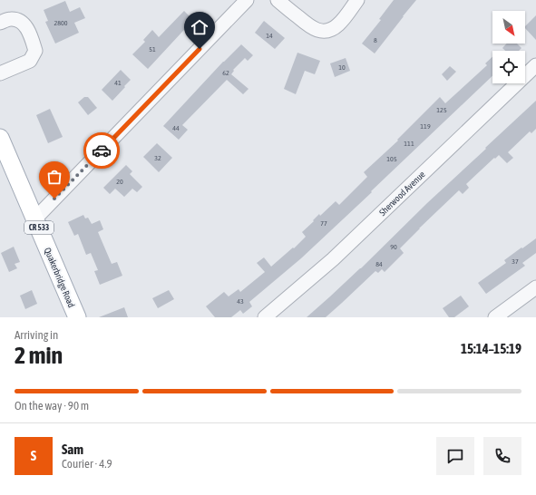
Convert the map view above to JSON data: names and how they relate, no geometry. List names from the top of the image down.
{
  "streets": {
    "main road": ["CR 533", "Quakerbridge Road"],
    "street": ["Sherwood Avenue"]
  },
  "house_numbers": [
    "2800",
    "14",
    "8",
    "51",
    "10",
    "62",
    "41",
    "125",
    "119",
    "44",
    "111",
    "32",
    "105",
    "20",
    "77",
    "90",
    "37",
    "84",
    "43"
  ],
  "north": "bottom right",
  "page": {
    "heading": ["2 min", "Arriving in", "15:14–15:19"],
    "panel": ["Sam", "Courier · 4.9"],
    "bar": "On the way · 90 m",
    "round": "S"
  }
}
